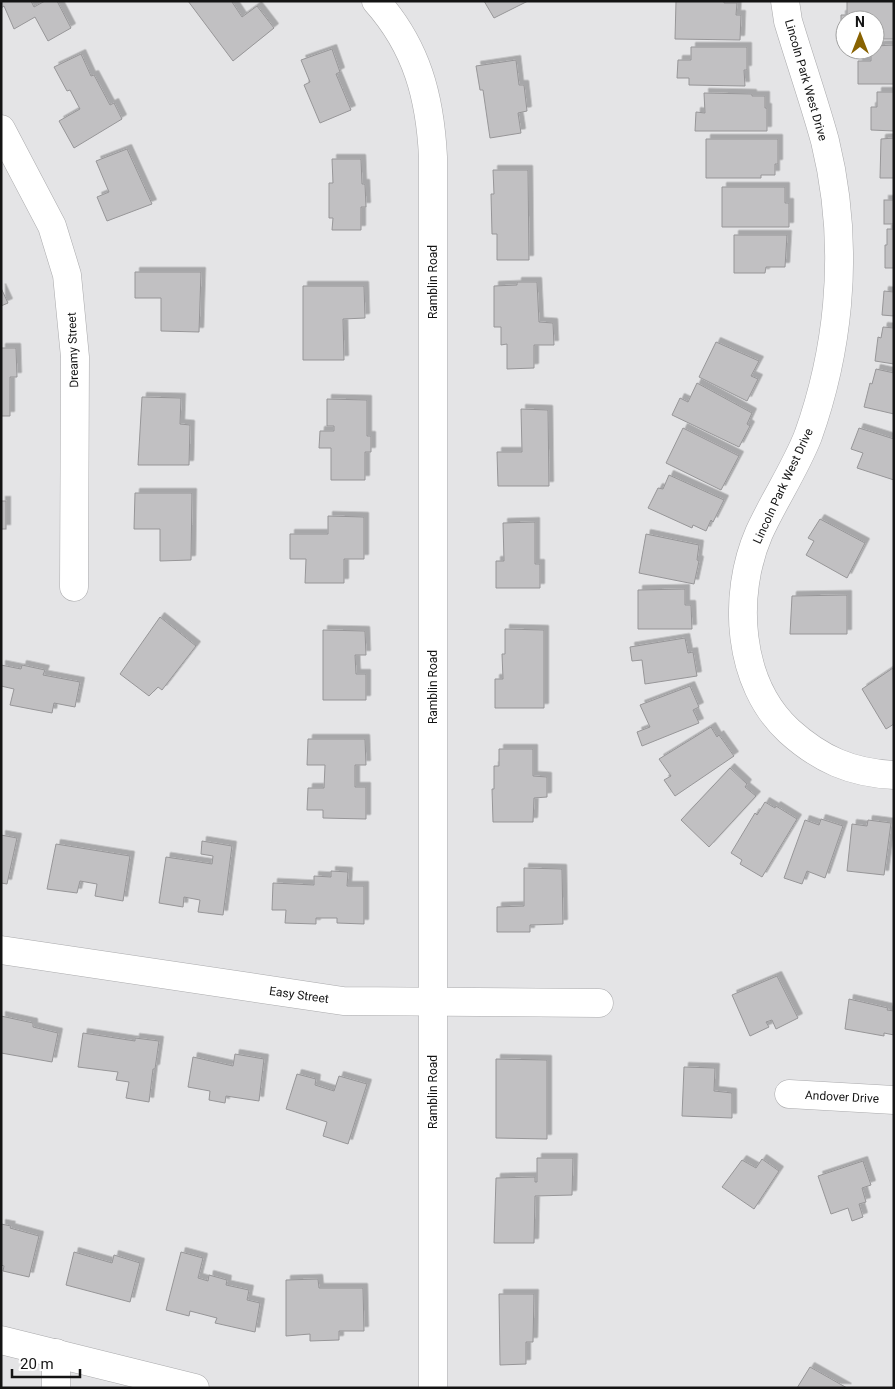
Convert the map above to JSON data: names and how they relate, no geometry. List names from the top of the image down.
{
  "streets": {
    "street": [
      "Lincoln Park West Drive",
      "Ramblin Road",
      "Dreamy Street",
      "Easy Street",
      "Andover Drive"
    ]
  },
  "crossings": [
    ["Ramblin Road", "Easy Street"]
  ],
  "scale_bar": "20 m",
  "north": "top"
}
